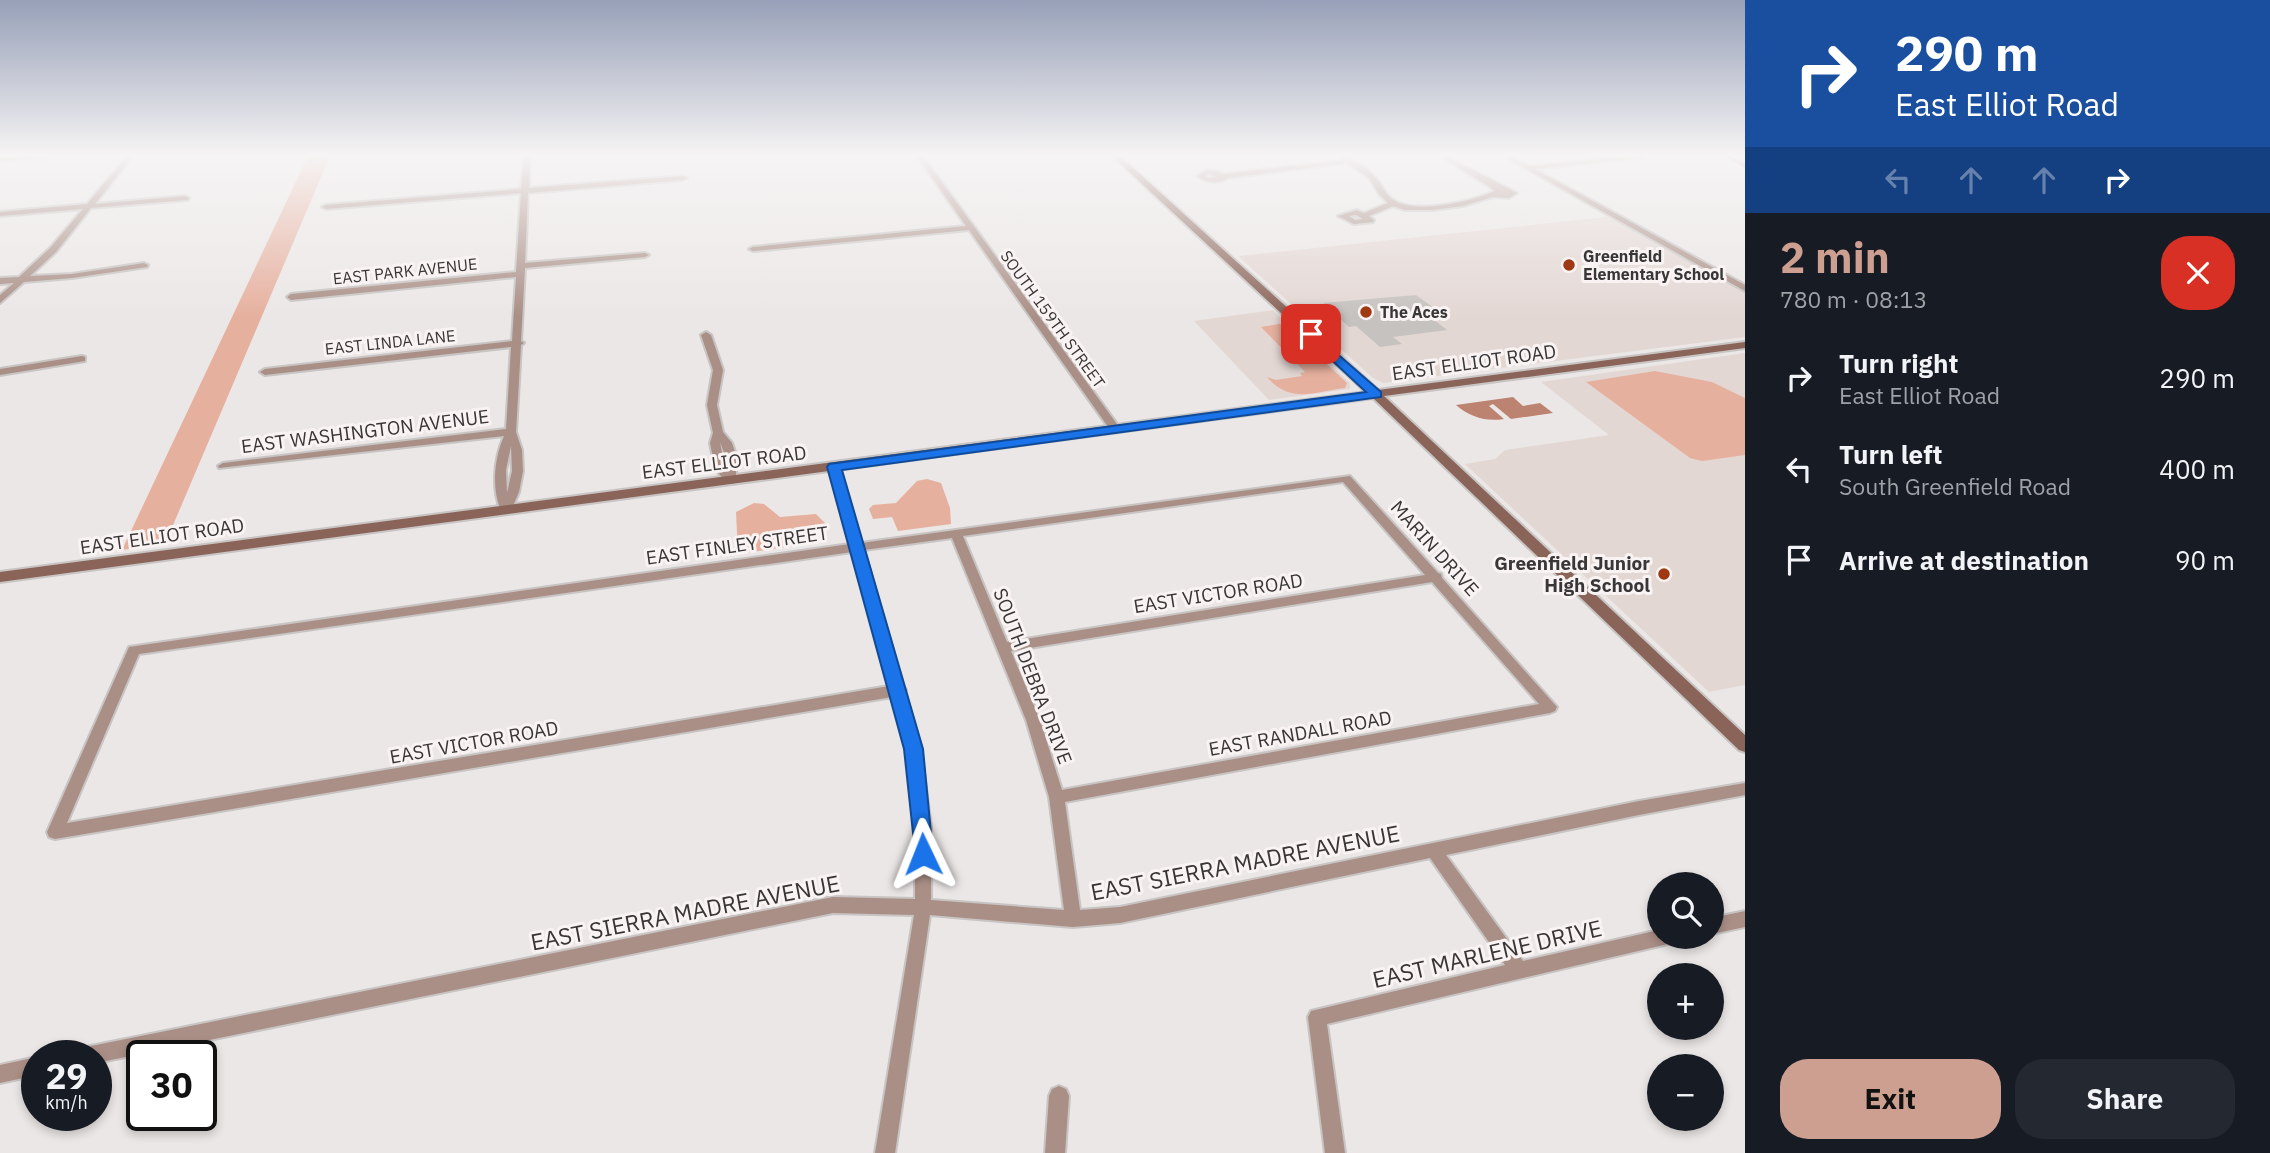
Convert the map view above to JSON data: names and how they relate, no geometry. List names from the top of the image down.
{
  "streets": {
    "main road": ["EAST ELLIOT ROAD"],
    "street": [
      "EAST PARK AVENUE",
      "SOUTH 159TH STREET",
      "EAST LINDA LANE",
      "EAST WASHINGTON AVENUE",
      "EAST FINLEY STREET",
      "MARIN DRIVE",
      "EAST VICTOR ROAD",
      "SOUTH DEBRA DRIVE",
      "EAST RANDALL ROAD",
      "EAST SIERRA MADRE AVENUE",
      "EAST MARLENE DRIVE"
    ]
  },
  "crossings": [
    ["SOUTH 159TH STREET", "EAST ELLIOT ROAD"],
    ["EAST FINLEY STREET", "MARIN DRIVE"],
    ["EAST FINLEY STREET", "EAST VICTOR ROAD"],
    ["EAST FINLEY STREET", "SOUTH DEBRA DRIVE"],
    ["MARIN DRIVE", "EAST VICTOR ROAD"],
    ["MARIN DRIVE", "EAST RANDALL ROAD"],
    ["EAST VICTOR ROAD", "SOUTH DEBRA DRIVE"],
    ["SOUTH DEBRA DRIVE", "EAST RANDALL ROAD"],
    ["SOUTH DEBRA DRIVE", "EAST SIERRA MADRE AVENUE"]
  ],
  "places": ["Greenfield Elementary School", "The Aces", "Greenfield Junior High School"],
  "page": {
    "turn": ["290 m", "East Elliot Road"],
    "heading": ["2 min", "780 m · 08:13"],
    "list": [
      {
        "name": "Turn right",
        "note": "East Elliot Road",
        "value": "290 m"
      },
      {
        "name": "Turn left",
        "note": "South Greenfield Road",
        "value": "400 m"
      },
      {
        "name": "Arrive at destination",
        "value": "90 m"
      }
    ],
    "map_buttons": ["+", "−"],
    "speed": "29 km/h",
    "limit": "30",
    "buttons": ["Exit", "Share"]
  }
}
